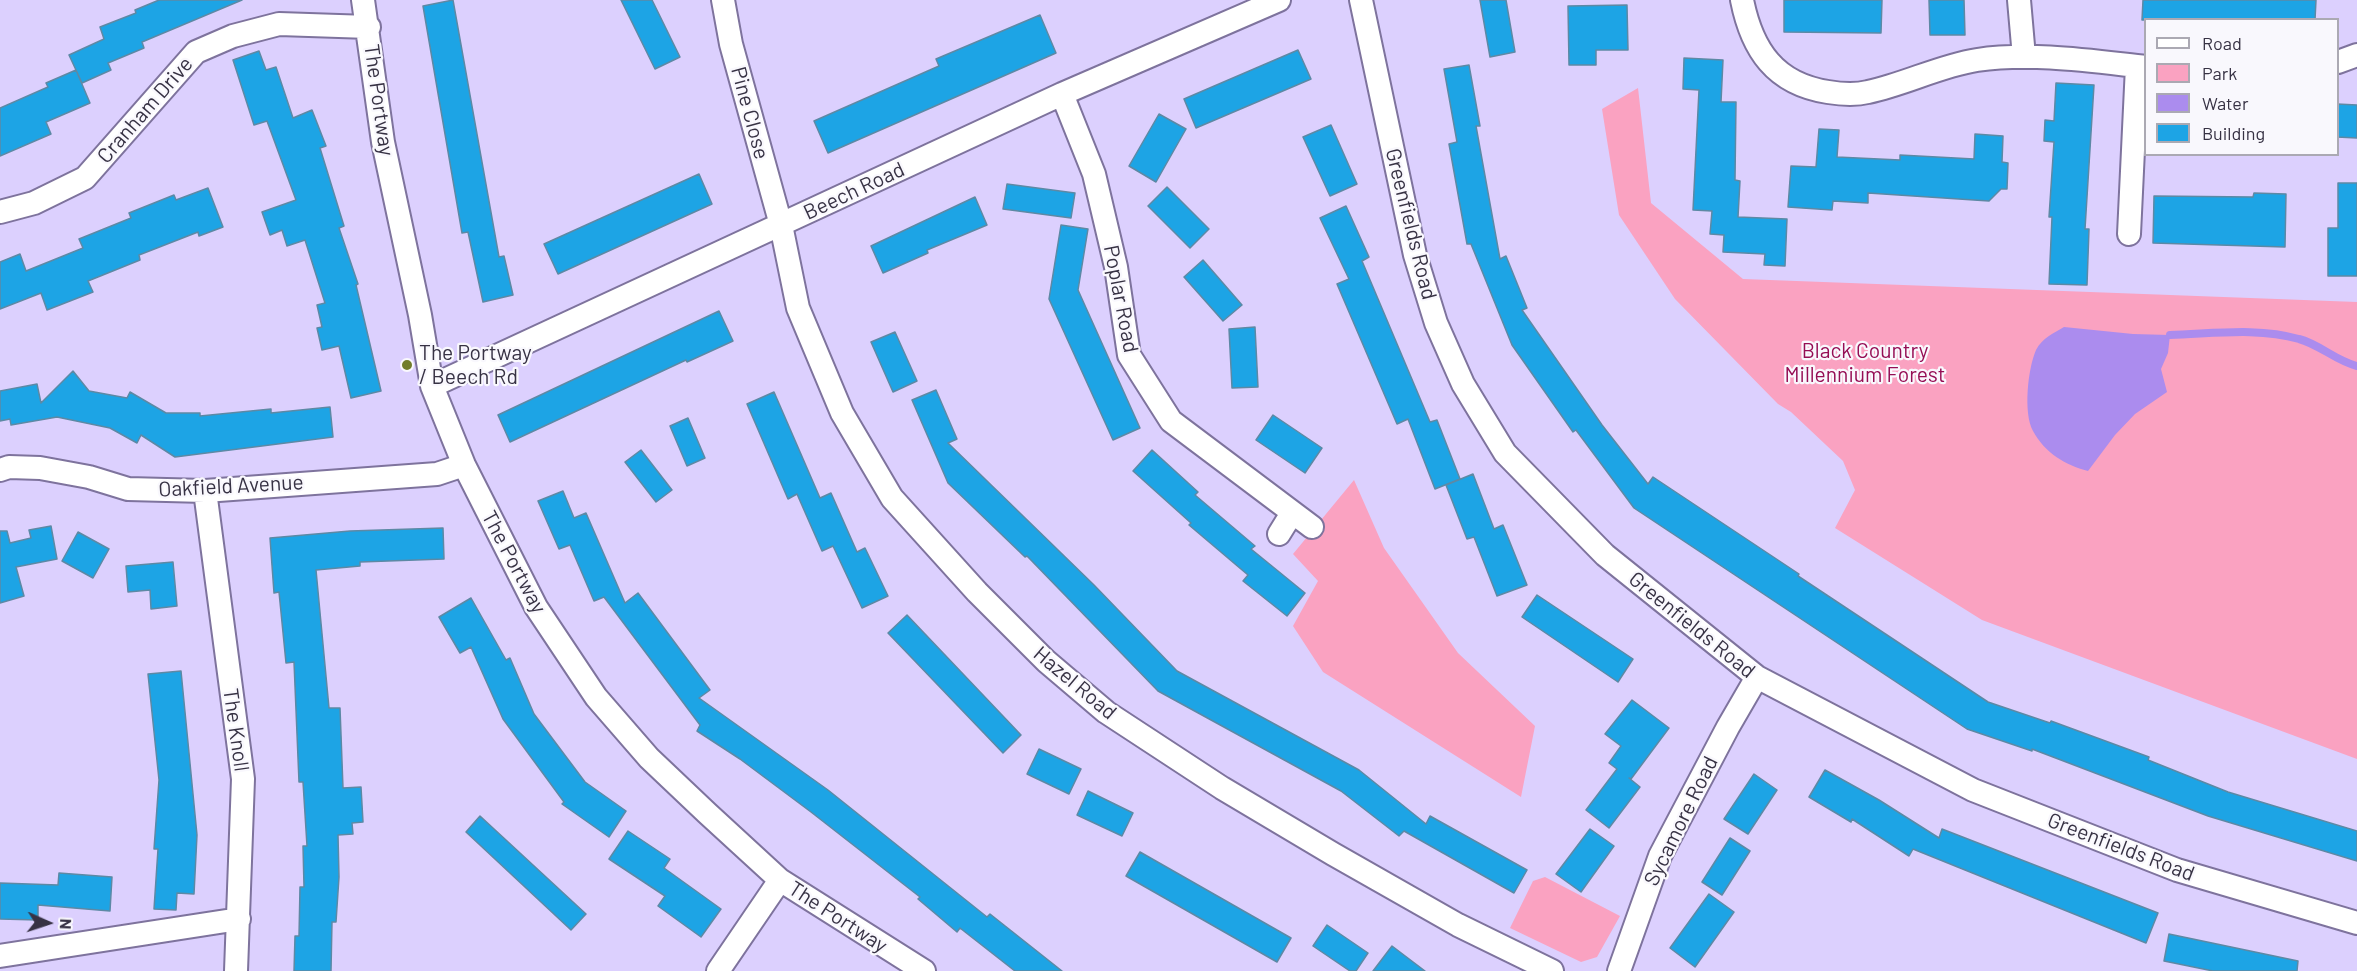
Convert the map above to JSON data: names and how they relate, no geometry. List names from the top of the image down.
{
  "streets": {
    "street": [
      "The Portway",
      "Cranham Drive",
      "Pine Close",
      "Beech Road",
      "Greenfields Road",
      "Poplar Road",
      "Oakfield Avenue",
      "Hazel Road",
      "The Knoll",
      "Sycamore Road"
    ]
  },
  "crossings": [
    ["The Portway", "Cranham Drive"],
    ["The Portway", "Beech Road"],
    ["The Portway", "Oakfield Avenue"],
    ["Pine Close", "Beech Road"],
    ["Pine Close", "Hazel Road"],
    ["Beech Road", "Poplar Road"],
    ["Beech Road", "Hazel Road"],
    ["Greenfields Road", "Sycamore Road"],
    ["Oakfield Avenue", "The Knoll"]
  ],
  "parks": ["Black Country Millennium Forest"],
  "places": ["The Portway / Beech Rd"],
  "legend": [
    "Road",
    "Park",
    "Water",
    "Building"
  ],
  "north": "right"
}
